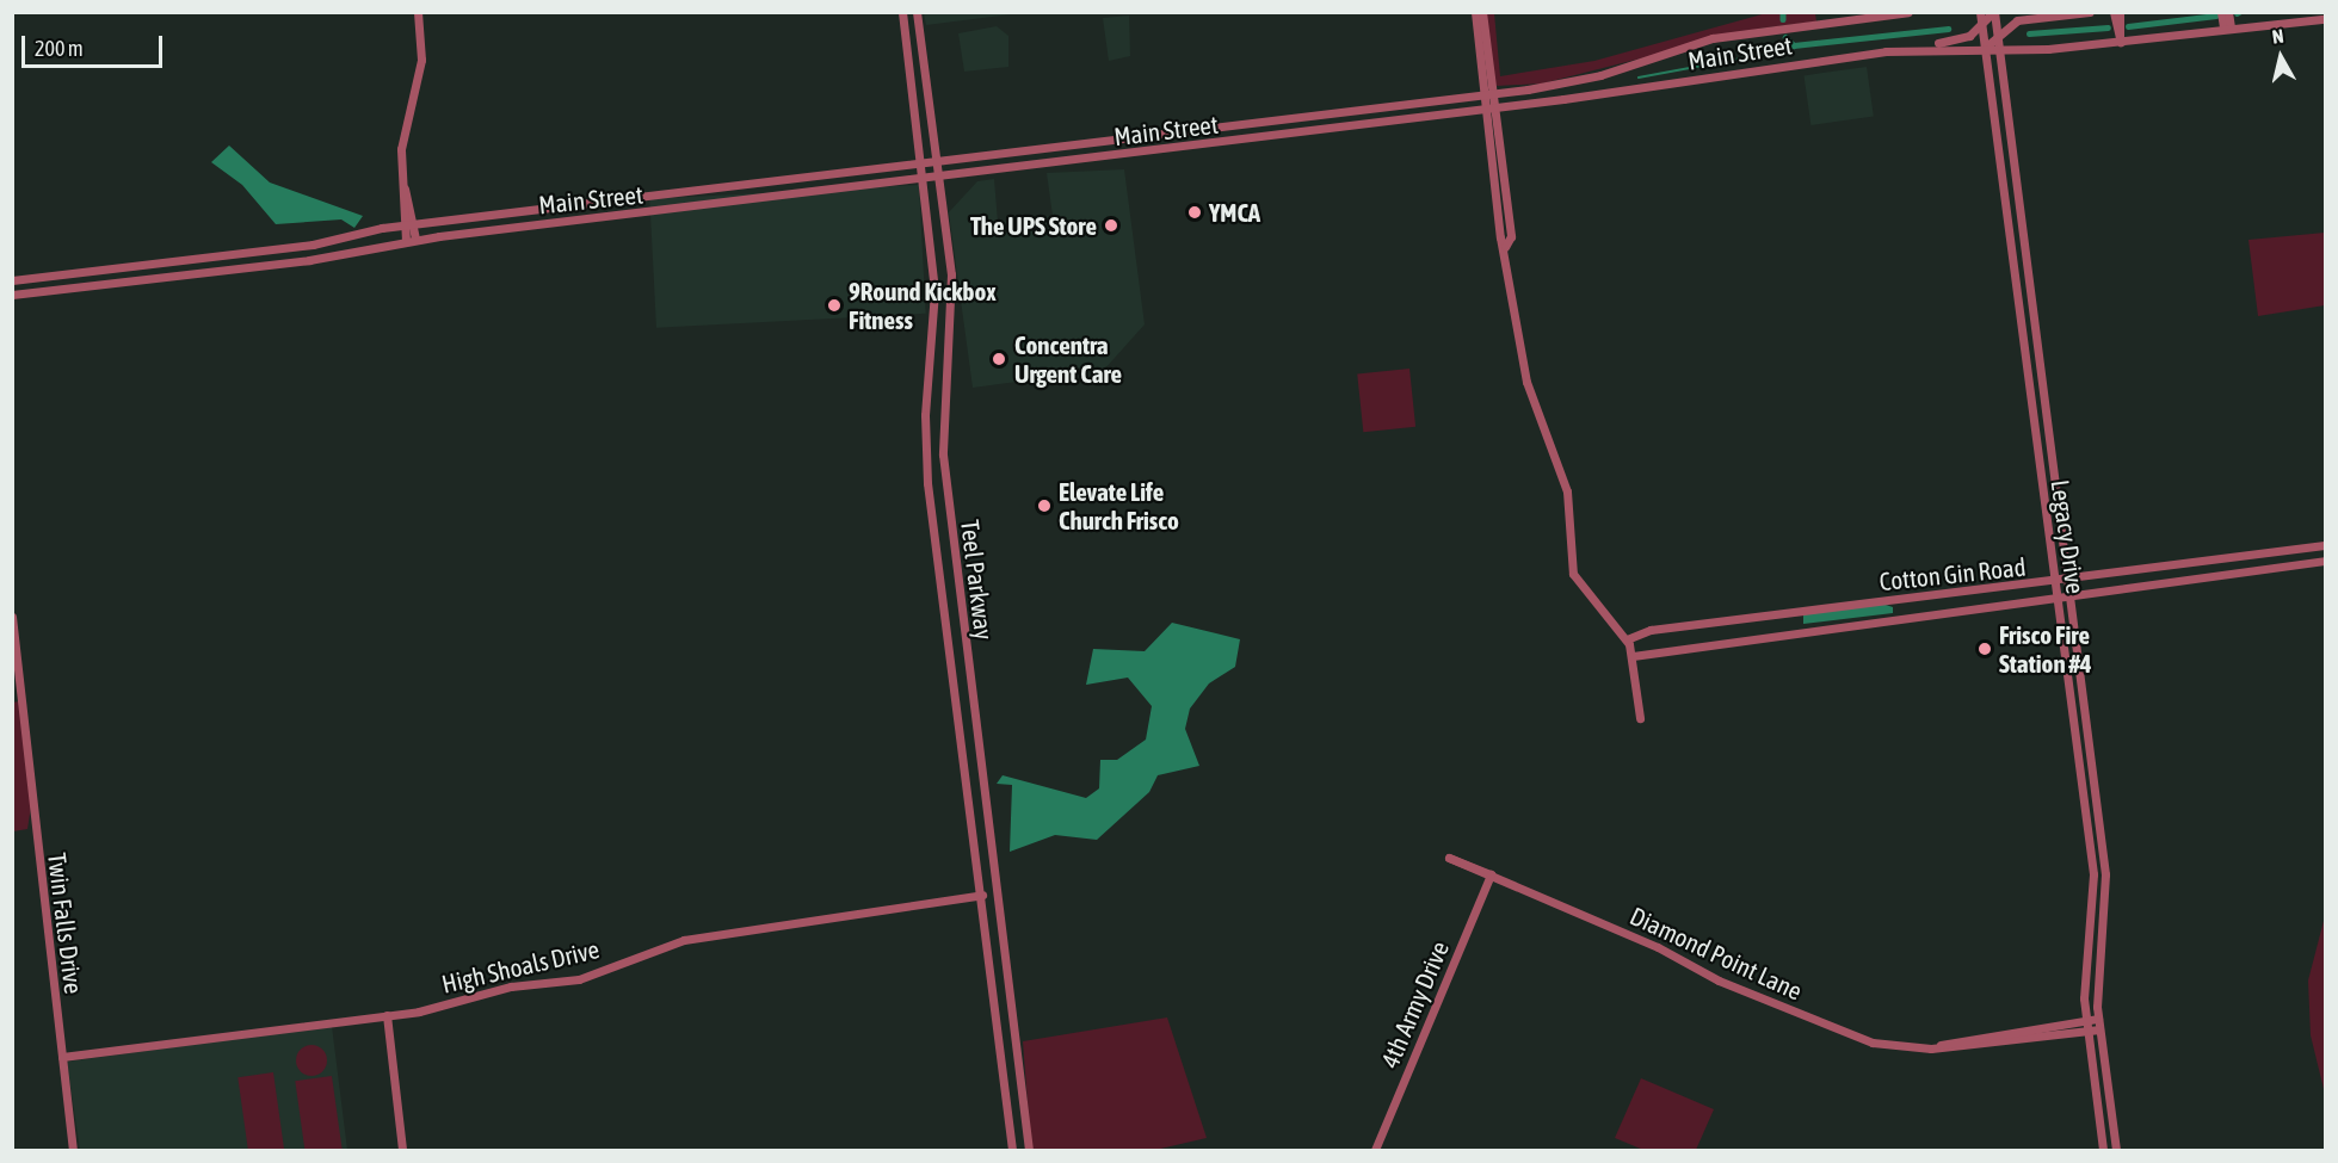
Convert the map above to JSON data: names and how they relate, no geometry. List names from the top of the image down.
{
  "streets": {
    "main road": [
      "Main Street",
      "Legacy Drive",
      "Cotton Gin Road",
      "Teel Parkway",
      "Twin Falls Drive",
      "Diamond Point Lane",
      "High Shoals Drive",
      "4th Army Drive"
    ]
  },
  "crossings": [
    ["Main Street", "Legacy Drive"],
    ["Main Street", "Teel Parkway"],
    ["Legacy Drive", "Cotton Gin Road"],
    ["Legacy Drive", "Diamond Point Lane"],
    ["Teel Parkway", "High Shoals Drive"],
    ["Twin Falls Drive", "High Shoals Drive"],
    ["Diamond Point Lane", "4th Army Drive"]
  ],
  "places": [
    "YMCA",
    "The UPS Store",
    "9Round Kickbox Fitness",
    "Concentra Urgent Care",
    "Elevate Life Church Frisco",
    "Frisco Fire Station #4"
  ],
  "scale_bar": "200 m",
  "north": "top"
}
